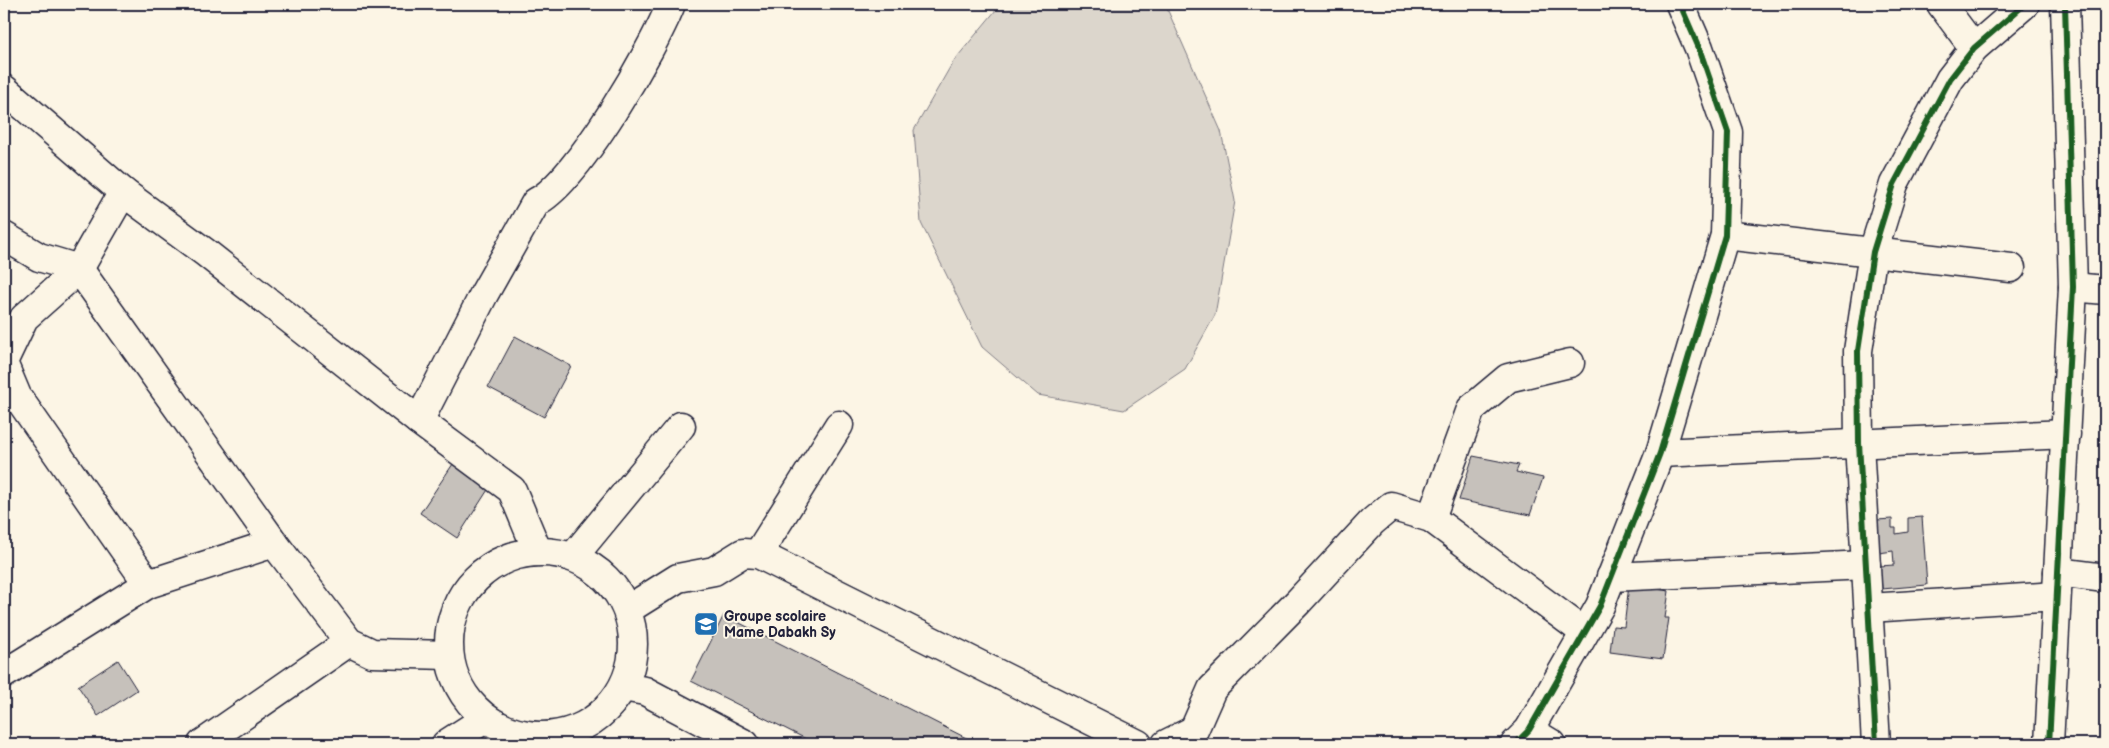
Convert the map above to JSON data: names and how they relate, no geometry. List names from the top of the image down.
{
  "places": {
    "school or university": ["Groupe scolaire Mame Dabakh Sy"]
  }
}
